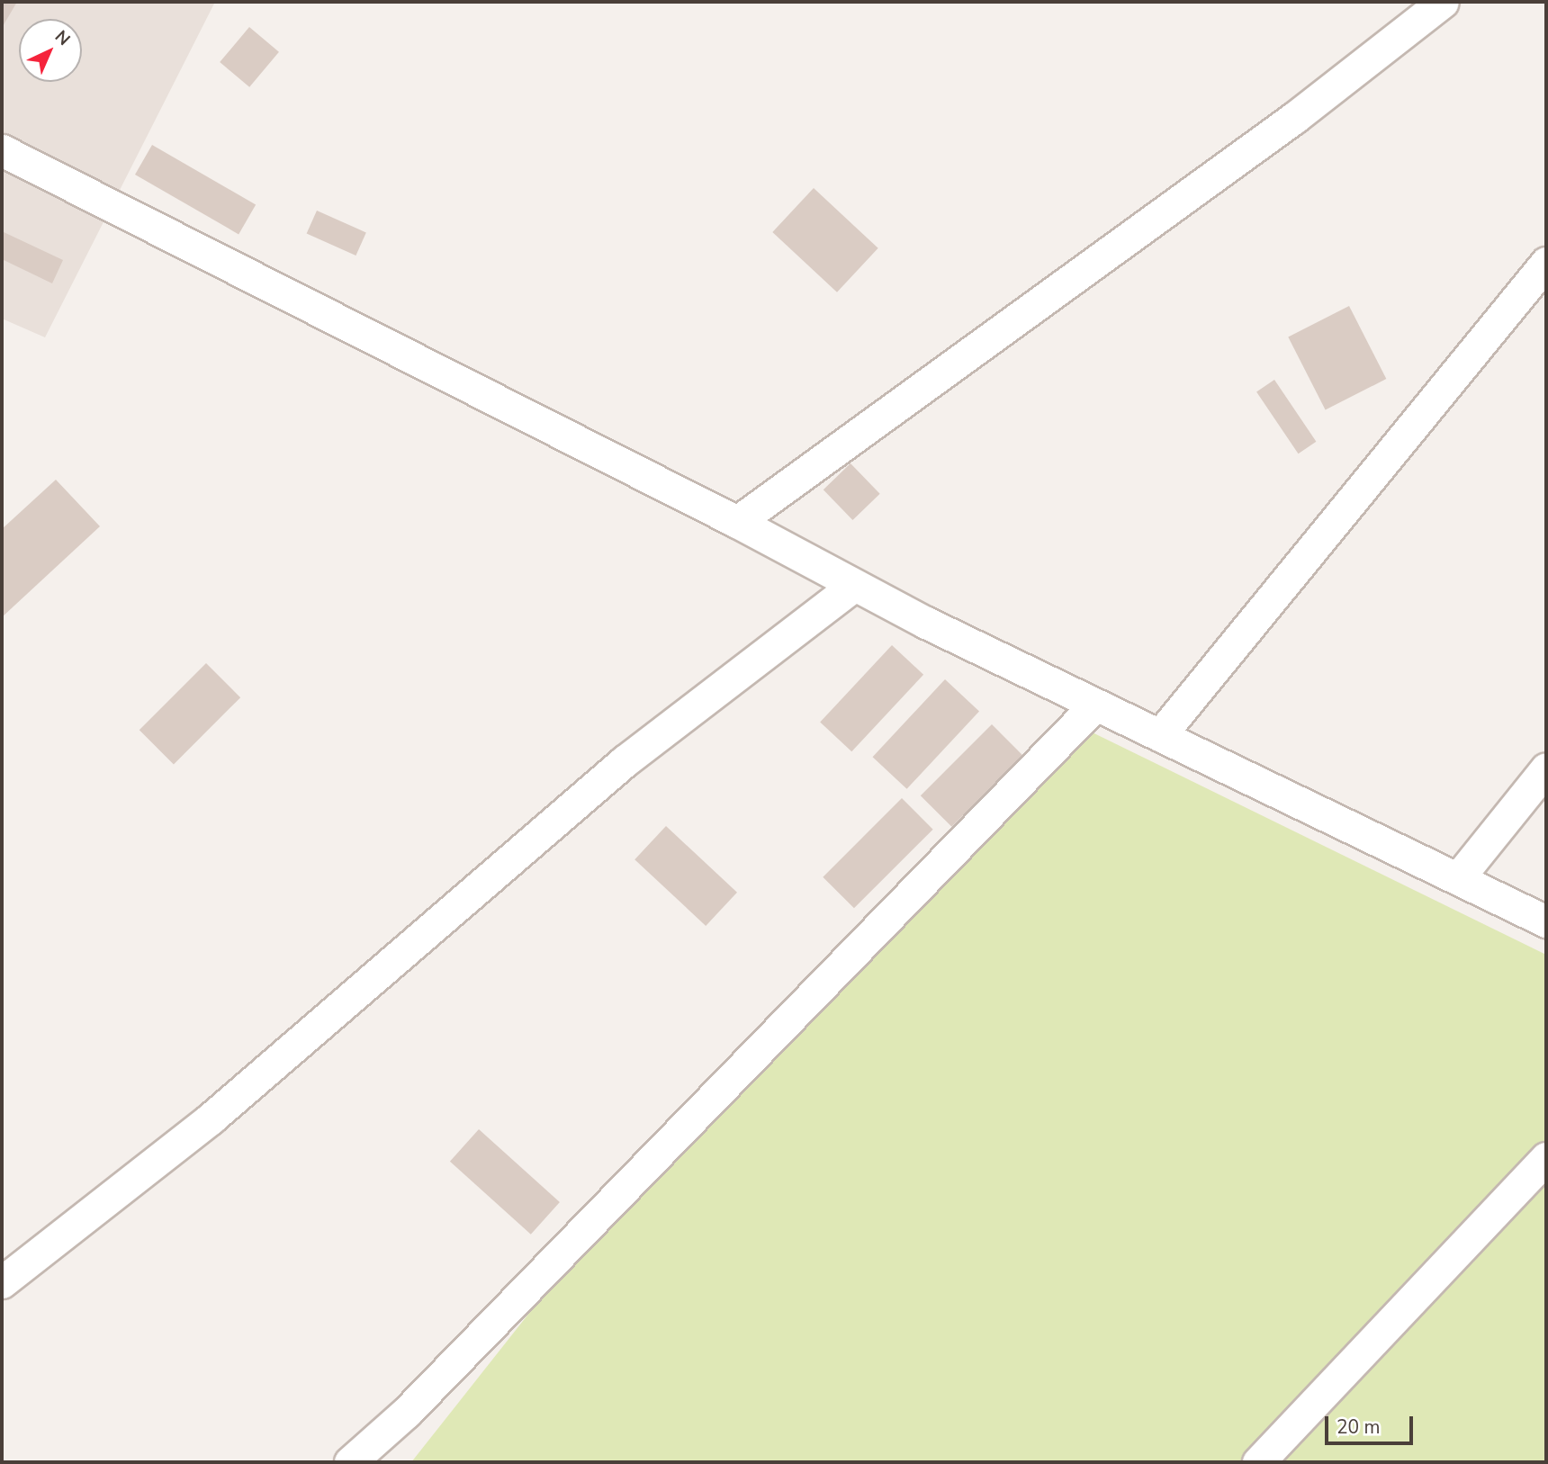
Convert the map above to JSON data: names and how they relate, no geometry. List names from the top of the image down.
{
  "scale_bar": "20 m",
  "north": "top right"
}
